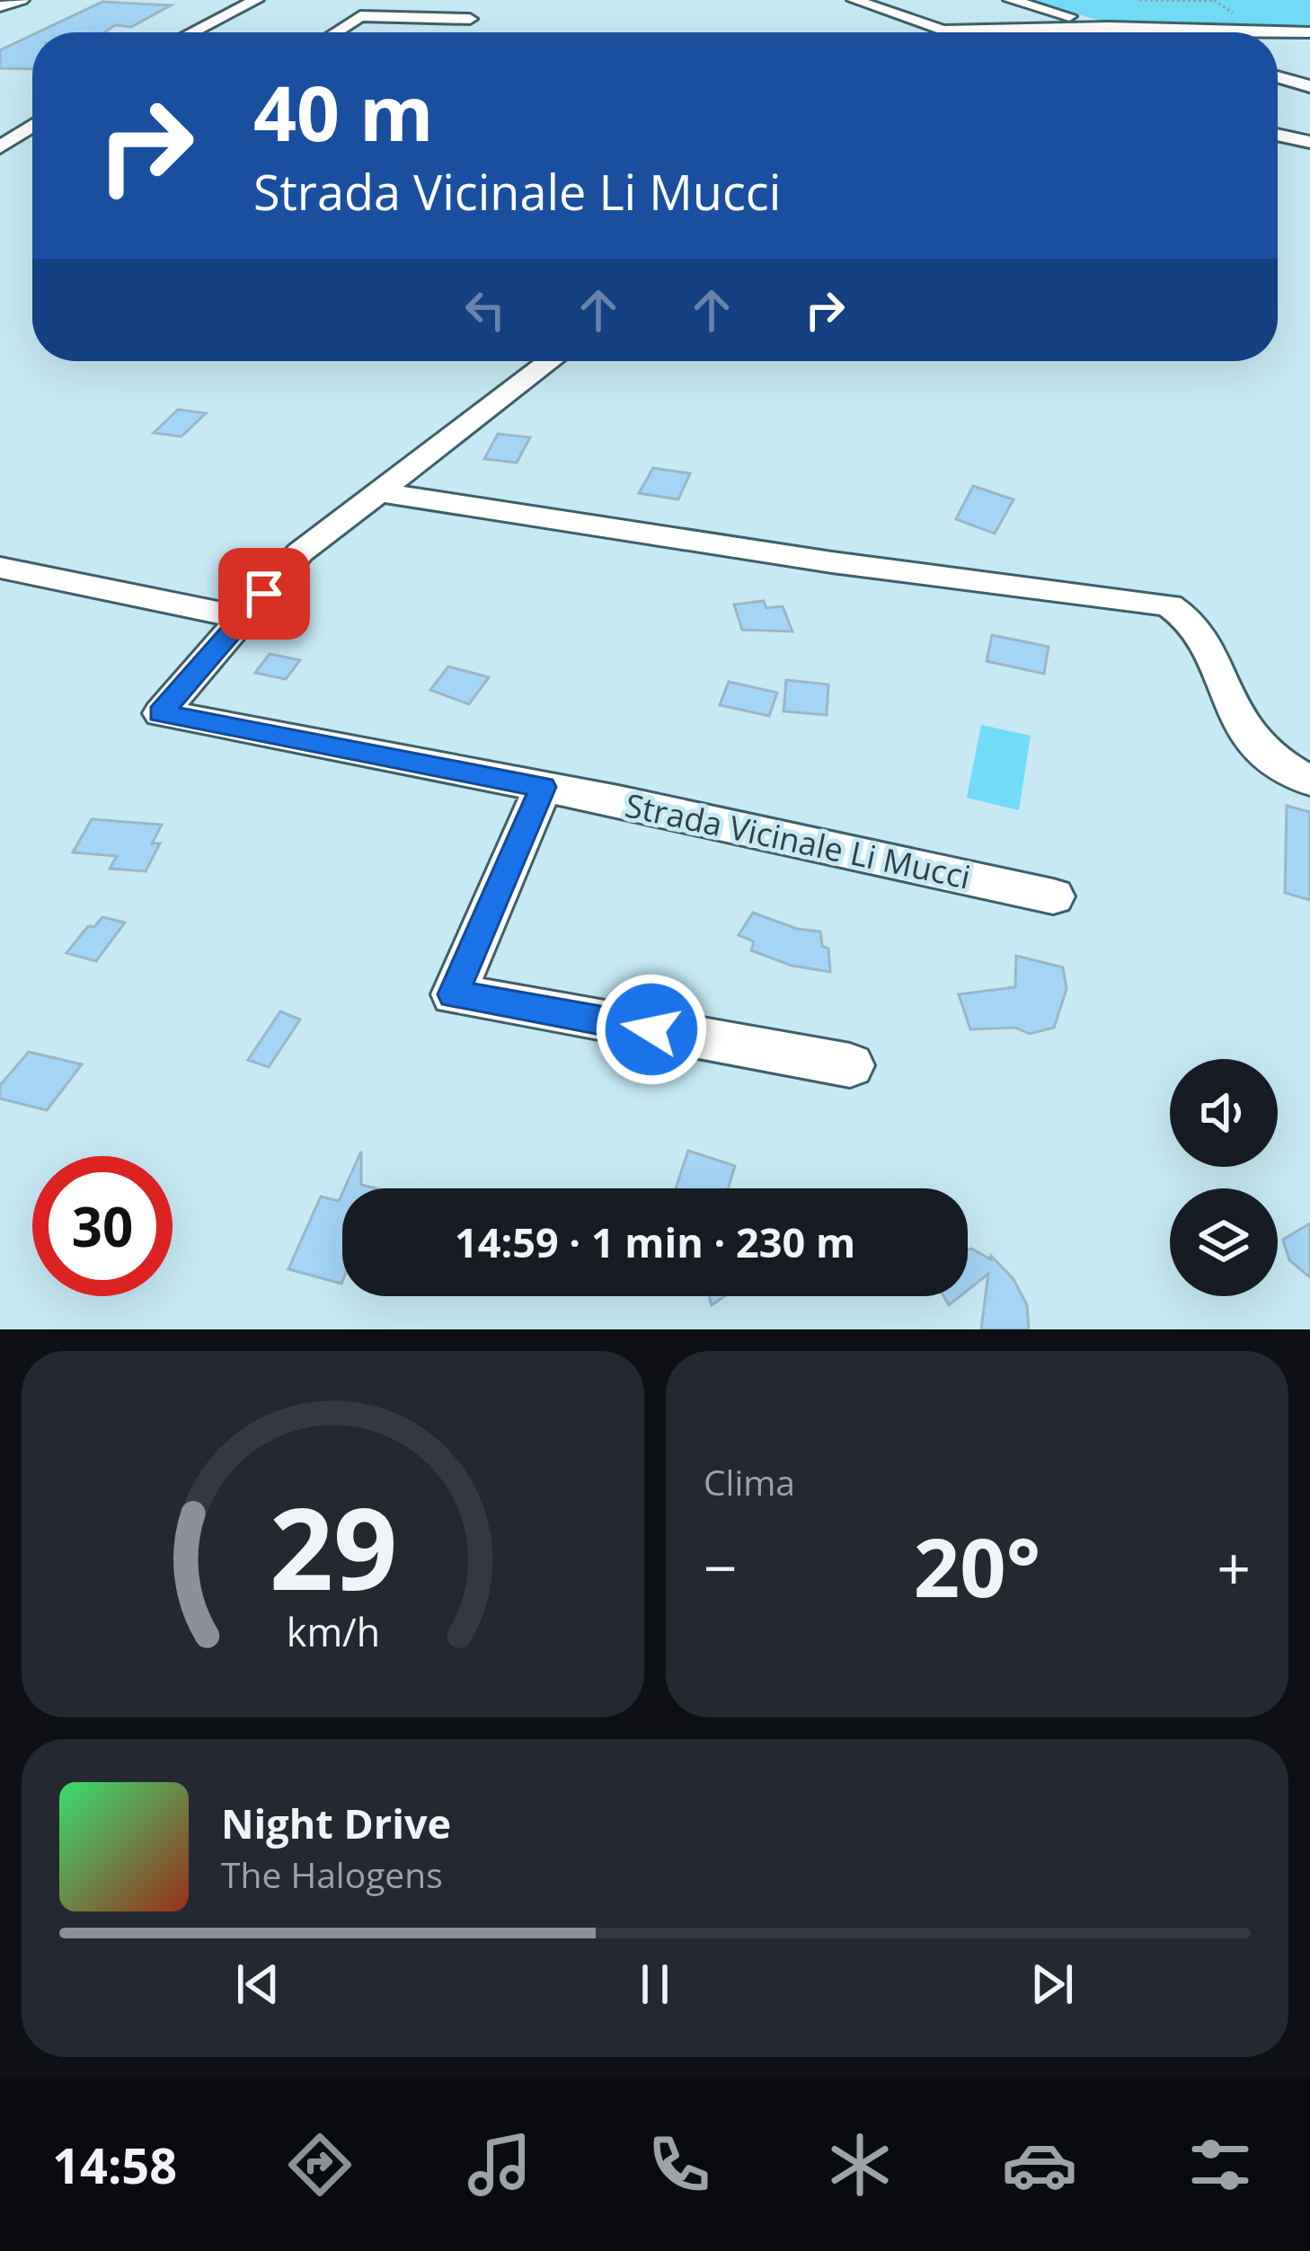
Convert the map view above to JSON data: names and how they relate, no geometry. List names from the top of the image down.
{
  "streets": {
    "street": ["Strada Vicinale Li Mucci"]
  },
  "page": {
    "turn": ["40 m", "Strada Vicinale Li Mucci"],
    "limit": "30",
    "trip": "14:59 · 1 min · 230 m",
    "tile": "Clima",
    "heat": ["−", "20°", "+"],
    "song": ["Night Drive", "The Halogens"],
    "tabs": "14:58",
    "gauge": ["29", "km/h"]
  }
}
